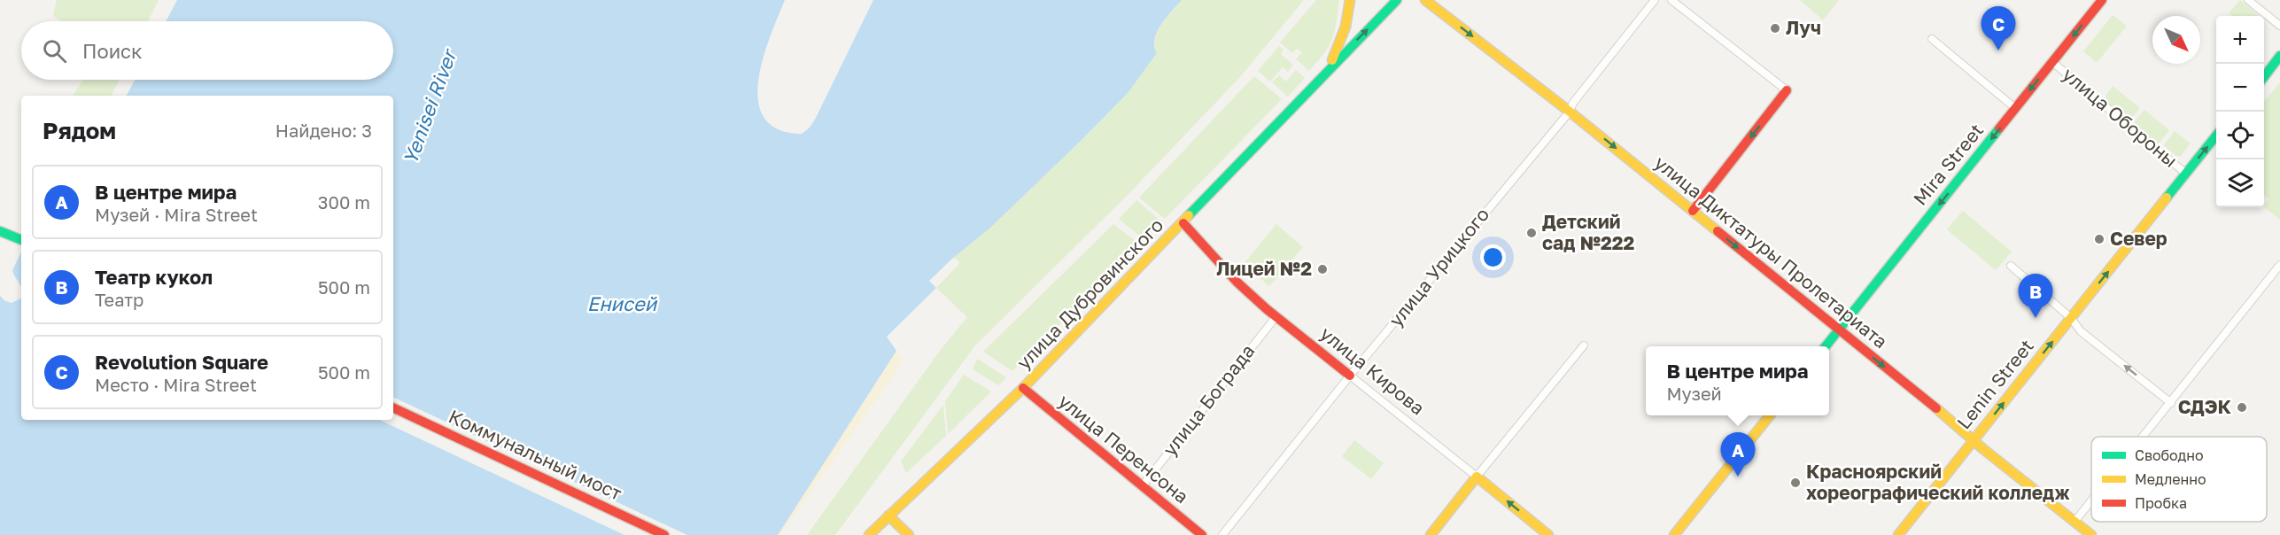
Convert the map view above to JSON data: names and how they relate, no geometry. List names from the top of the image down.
{
  "streets": {
    "main road": [
      "Mira Street",
      "улица Диктатуры Пролетариата",
      "улица Дубровинского",
      "улица Кирова",
      "Lenin Street",
      "улица Перенсона",
      "Коммунальный мост"
    ],
    "street": ["улица Обороны", "улица Урицкого", "улица Бограда"]
  },
  "crossings": [
    ["улица Обороны", "Mira Street"],
    ["улица Обороны", "Lenin Street"],
    ["Mira Street", "улица Диктатуры Пролетариата"],
    ["улица Диктатуры Пролетариата", "улица Урицкого"],
    ["улица Диктатуры Пролетариата", "Lenin Street"],
    ["улица Урицкого", "улица Кирова"],
    ["улица Дубровинского", "улица Кирова"],
    ["улица Дубровинского", "улица Перенсона"],
    ["улица Кирова", "улица Бограда"],
    ["улица Бограда", "улица Перенсона"]
  ],
  "one_way": ["Mira Street", "улица Диктатуры Пролетариата", "Lenin Street"],
  "water": ["Yenisei River", "Енисей"],
  "places": [
    "Луч",
    "Детский сад №222",
    "Север",
    "Лицей №2",
    "СДЭК",
    "Красноярский хореографический колледж"
  ],
  "legend": ["Свободно", "Медленно", "Пробка"],
  "north": "bottom right",
  "page": {
    "pins": ["C", "B", "A"],
    "map_buttons": ["+", "−"],
    "search": "Поиск",
    "heading": ["Рядом", "Найдено: 3"],
    "list": [
      {
        "mark": "A",
        "name": "В центре мира",
        "note": "Музей · Mira Street",
        "value": "300 m"
      },
      {
        "mark": "B",
        "name": "Театр кукол",
        "note": "Театр",
        "value": "500 m"
      },
      {
        "mark": "C",
        "name": "Revolution Square",
        "note": "Место · Mira Street",
        "value": "500 m"
      }
    ],
    "popup": ["В центре мира", "Музей"]
  }
}
